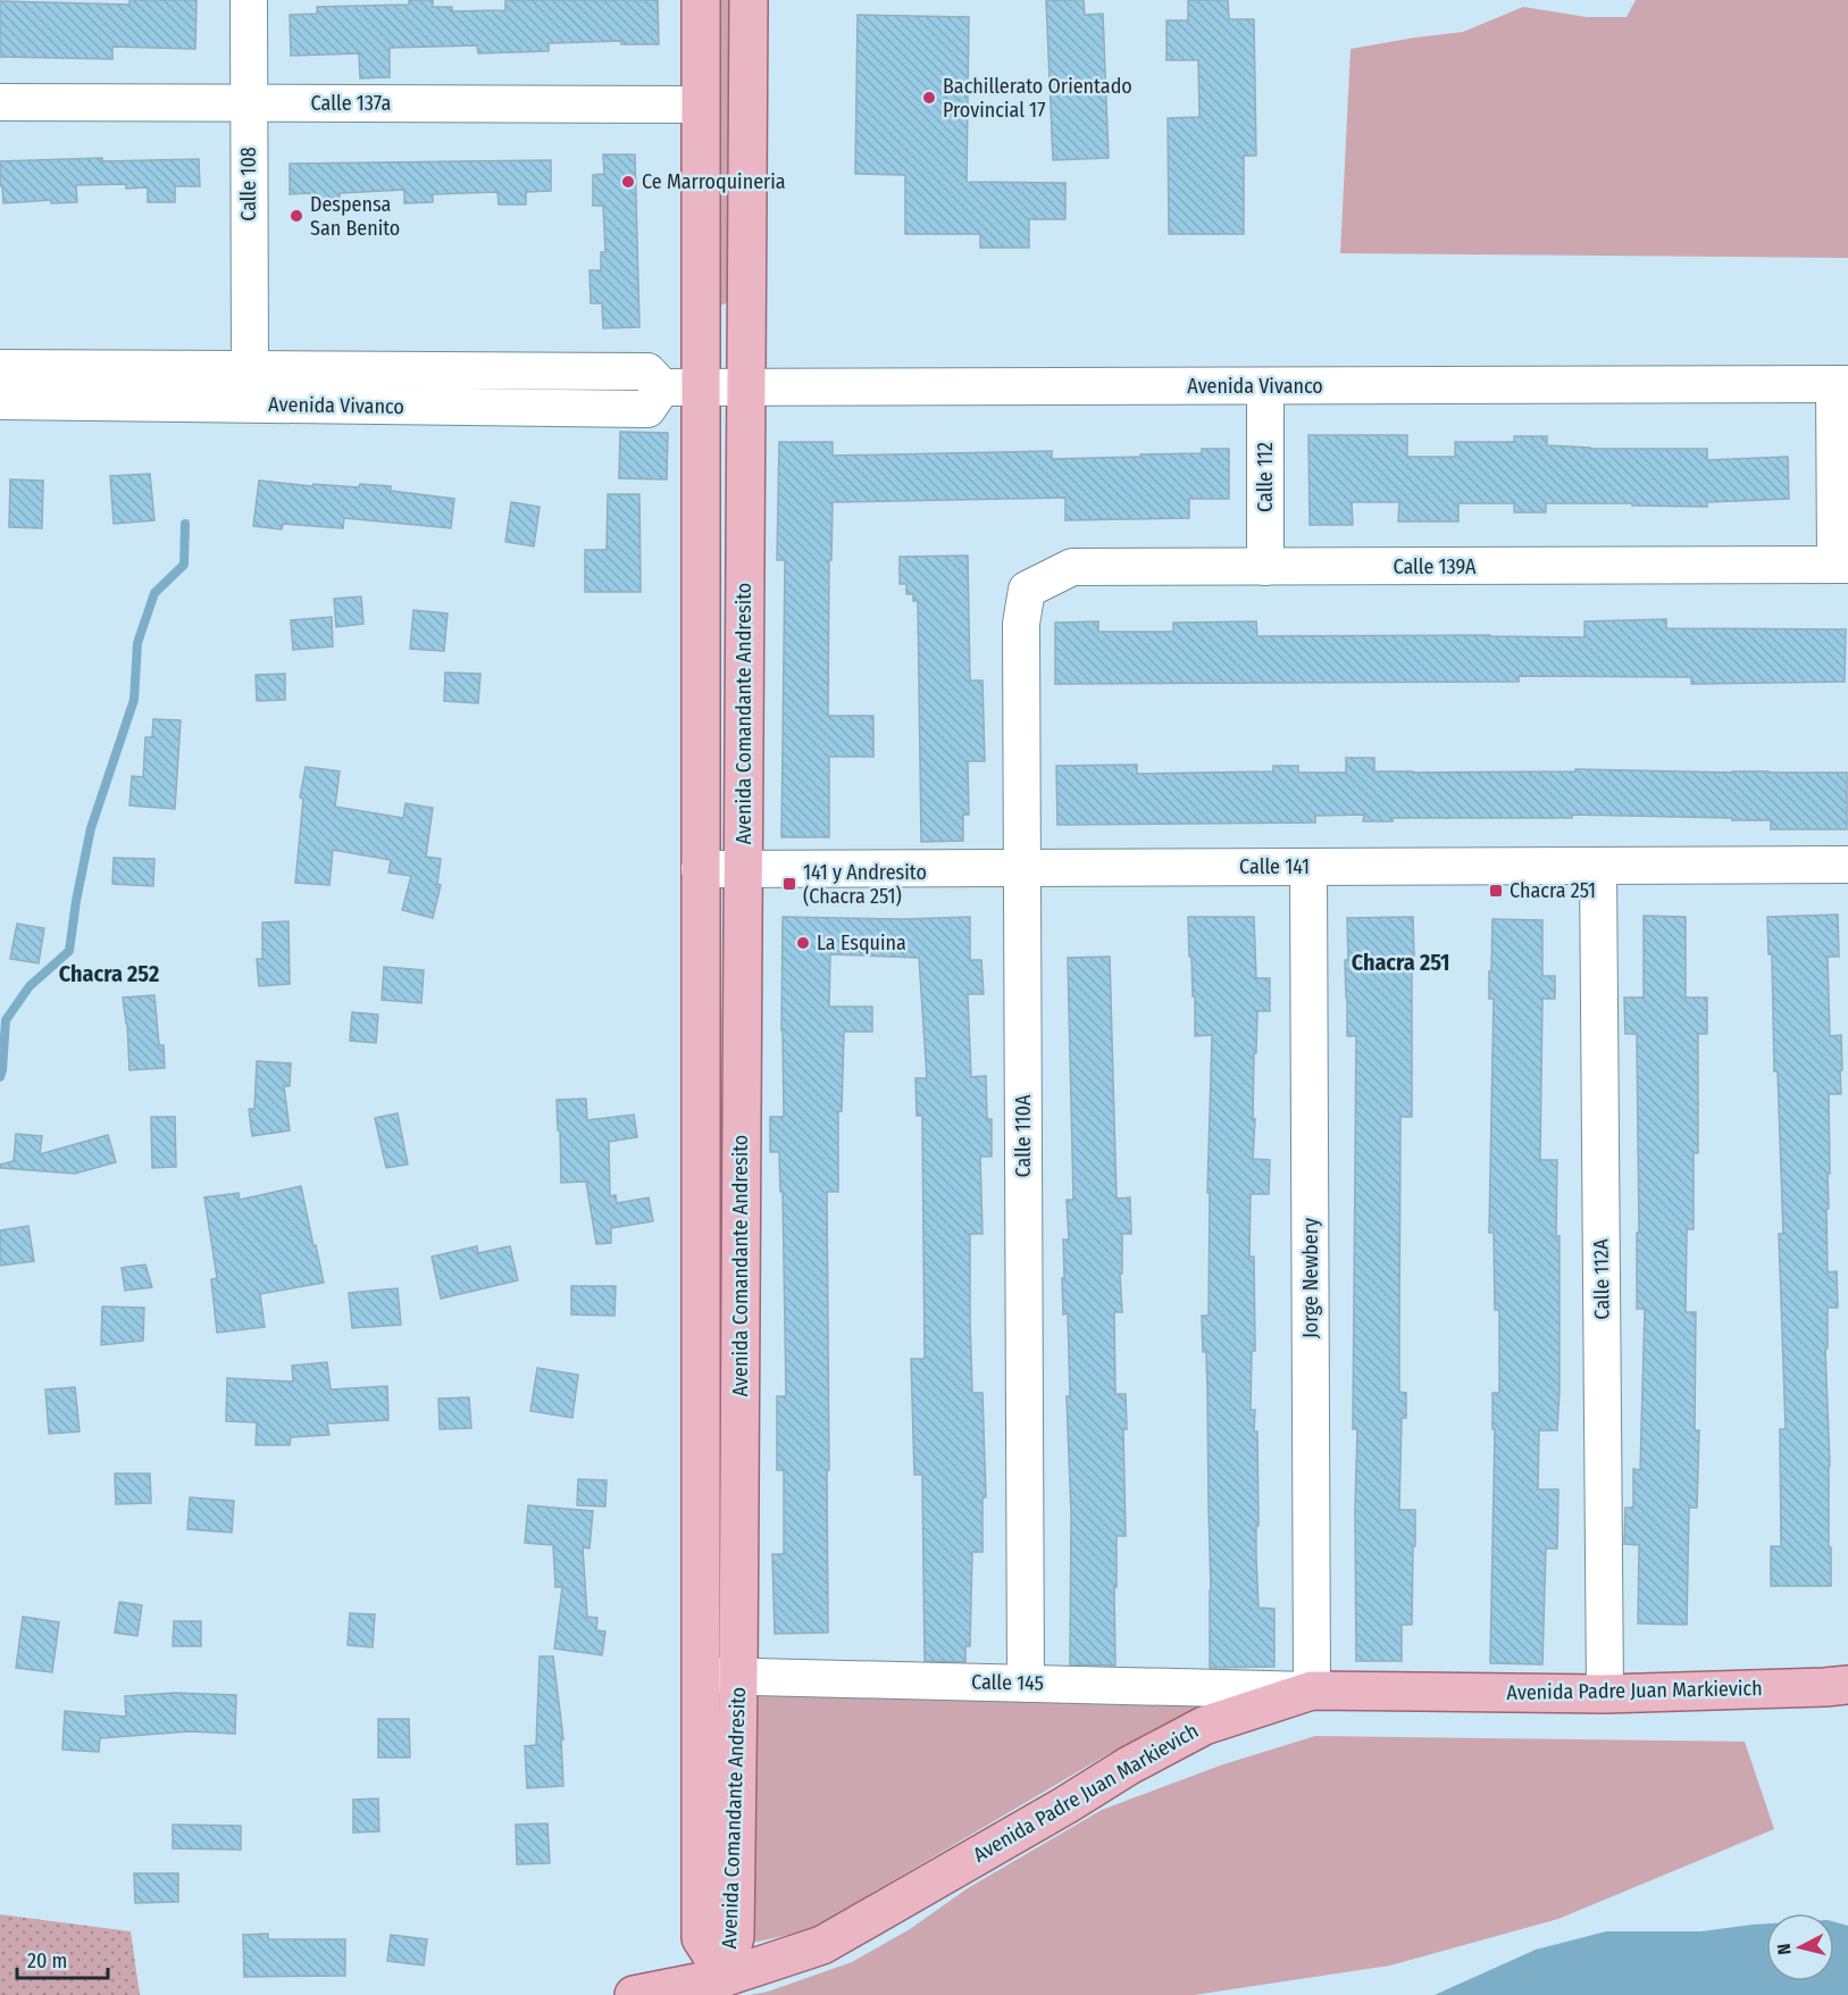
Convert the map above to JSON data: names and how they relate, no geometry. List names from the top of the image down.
{
  "streets": {
    "main road": ["Avenida Comandante Andresito", "Avenida Padre Juan Markievich"],
    "street": [
      "Calle 137a",
      "Calle 108",
      "Avenida Vivanco",
      "Calle 112",
      "Calle 139A",
      "Calle 141",
      "Calle 110A",
      "Jorge Newbery",
      "Calle 112A",
      "Calle 145"
    ]
  },
  "crossings": [
    ["Calle 137a", "Calle 108"],
    ["Calle 137a", "Avenida Comandante Andresito"],
    ["Calle 108", "Avenida Vivanco"],
    ["Avenida Vivanco", "Calle 112"],
    ["Avenida Vivanco", "Avenida Comandante Andresito"],
    ["Calle 112", "Calle 139A"],
    ["Calle 139A", "Calle 110A"],
    ["Avenida Comandante Andresito", "Calle 141"],
    ["Avenida Comandante Andresito", "Calle 145"],
    ["Avenida Comandante Andresito", "Avenida Padre Juan Markievich"],
    ["Calle 141", "Calle 110A"],
    ["Calle 141", "Jorge Newbery"],
    ["Calle 141", "Calle 112A"],
    ["Calle 110A", "Calle 145"],
    ["Jorge Newbery", "Calle 145"],
    ["Jorge Newbery", "Avenida Padre Juan Markievich"],
    ["Calle 112A", "Avenida Padre Juan Markievich"],
    ["Calle 145", "Avenida Padre Juan Markievich"]
  ],
  "districts": ["Chacra 251", "Chacra 252"],
  "places": {
    "other": [
      "Bachillerato Orientado Provincial 17",
      "Ce Marroquineria",
      "Despensa San Benito",
      "La Esquina"
    ],
    "transit": ["141 y Andresito (Chacra 251)", "Chacra 251"]
  },
  "scale_bar": "20 m",
  "north": "left"
}
